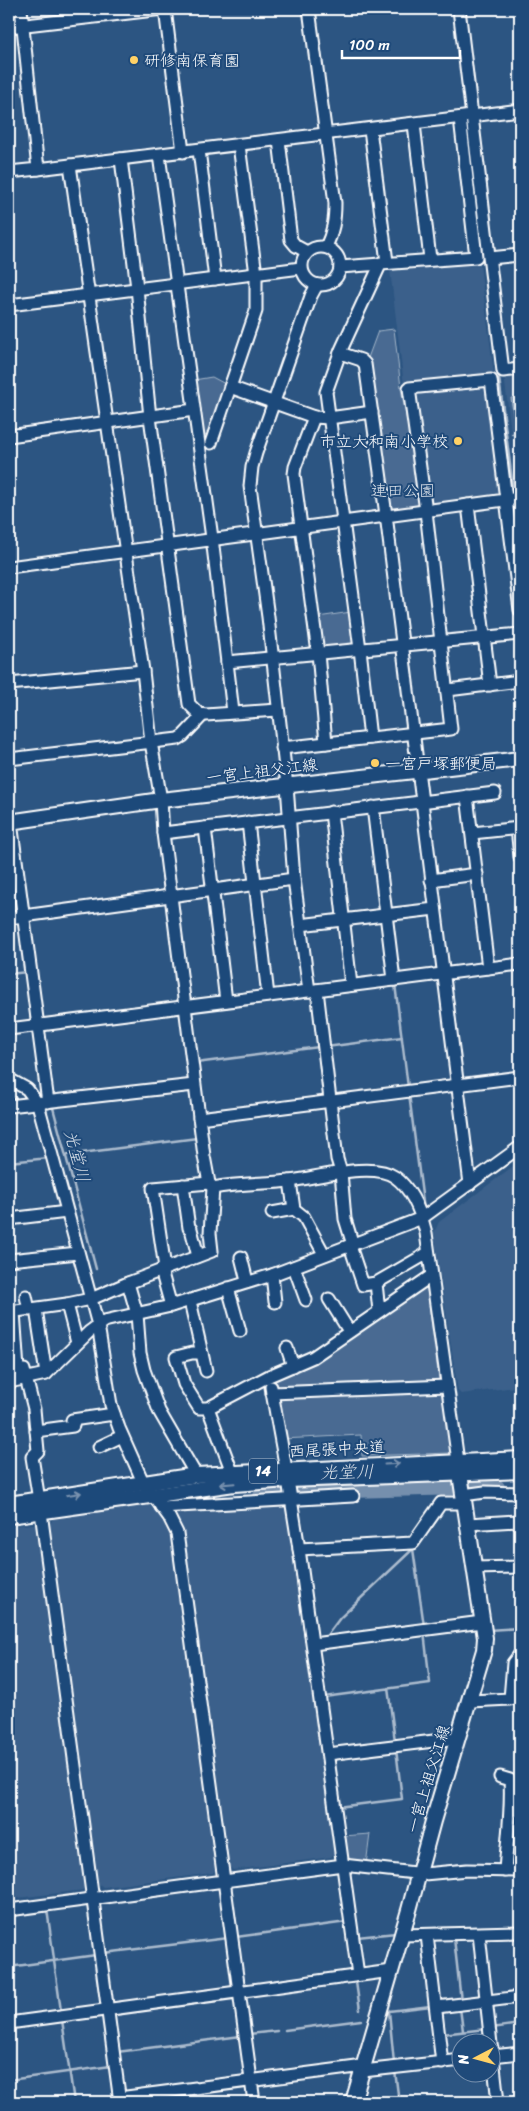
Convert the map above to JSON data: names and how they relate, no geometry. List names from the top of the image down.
{
  "streets": {
    "main road": ["一宮上祖父江線", "西尾張中央道", "14"]
  },
  "crossings": [
    ["一宮上祖父江線", "西尾張中央道"]
  ],
  "water": ["光堂川"],
  "parks": ["連田公園"],
  "places": ["研修南保育園", "市立大和南小学校", "一宮戸塚郵便局"],
  "scale_bar": "100 m",
  "north": "left"
}
